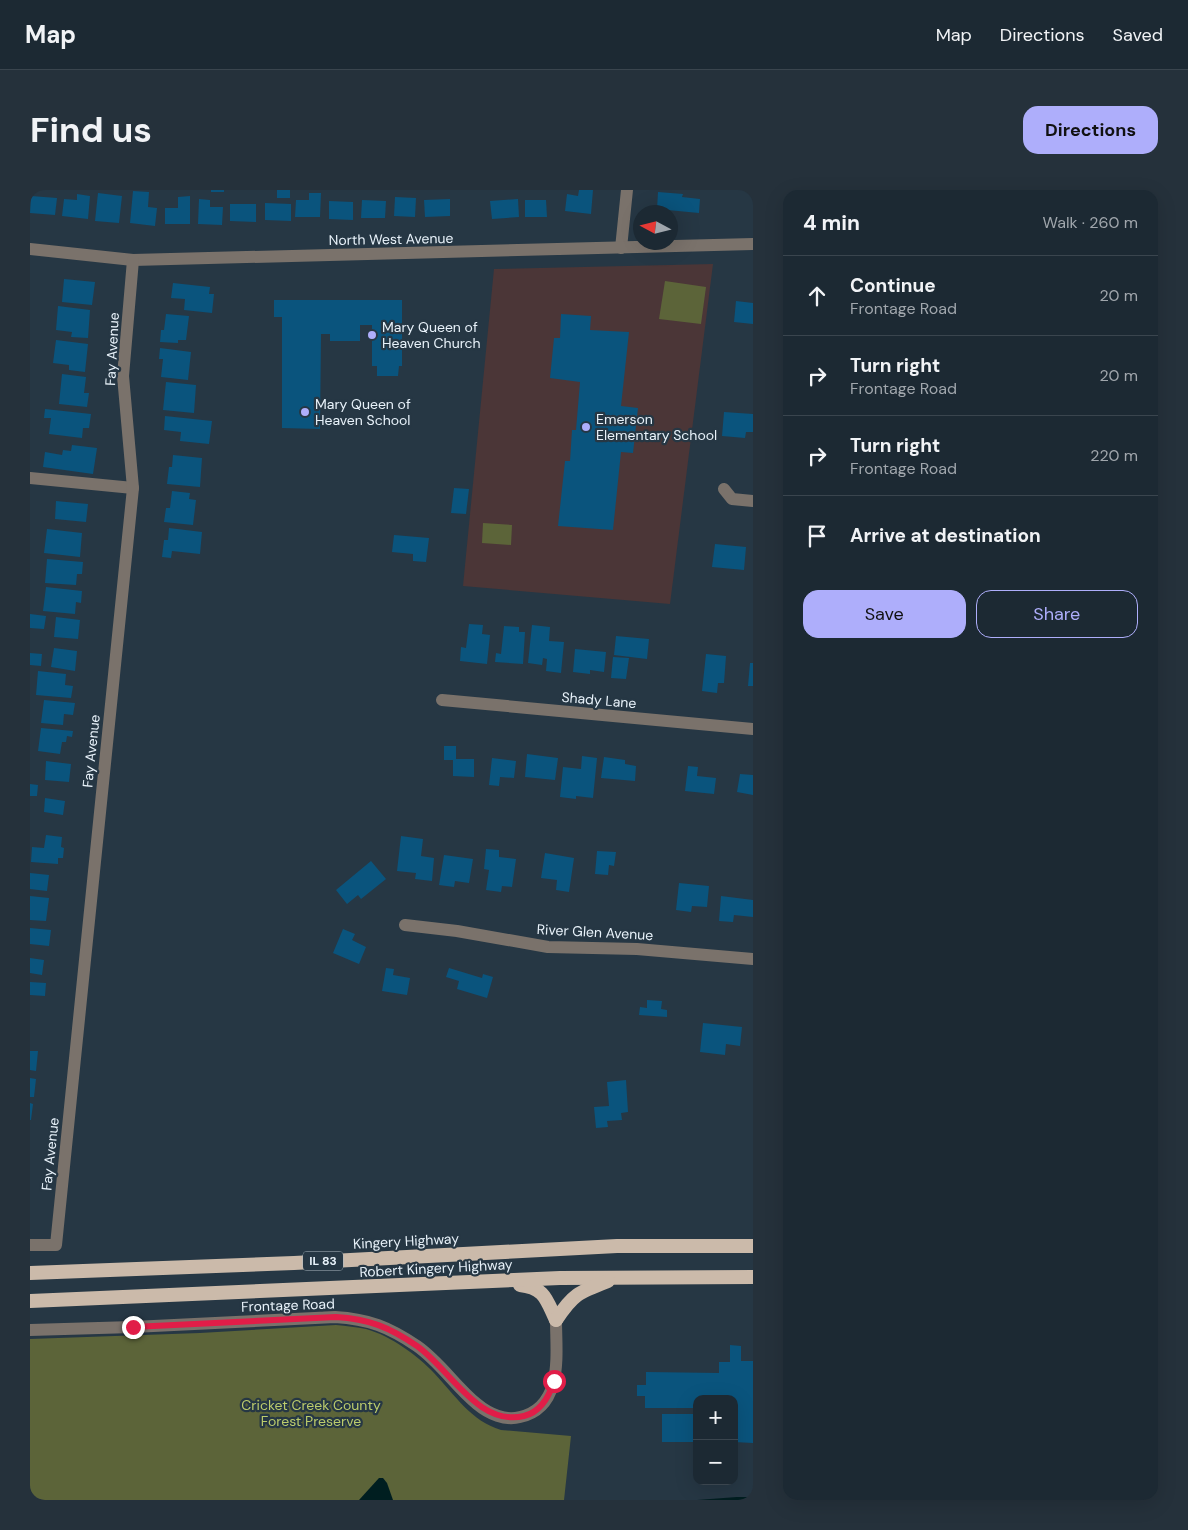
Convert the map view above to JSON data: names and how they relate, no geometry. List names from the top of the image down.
{
  "streets": {
    "highway": ["Kingery Highway", "IL 83", "Robert Kingery Highway"],
    "street": [
      "North West Avenue",
      "Fay Avenue",
      "Shady Lane",
      "River Glen Avenue",
      "Frontage Road"
    ]
  },
  "crossings": [
    ["North West Avenue", "Fay Avenue"]
  ],
  "parks": ["Cricket Creek County Forest Preserve"],
  "places": ["Mary Queen of Heaven Church", "Mary Queen of Heaven School", "Emerson Elementary School"],
  "north": "left",
  "page": {
    "header": "Map",
    "nav": ["Map", "Directions", "Saved"],
    "buttons": [
      "Directions",
      ["Save", "Share"]
    ],
    "title": "Find us",
    "heading": ["4 min", "Walk · 260 m"],
    "list": [
      ["Continue", "Frontage Road", "20 m"],
      ["Turn right", "Frontage Road", "20 m"],
      ["Turn right", "Frontage Road", "220 m"],
      "Arrive at destination"
    ],
    "map_buttons": ["+", "−"]
  }
}
